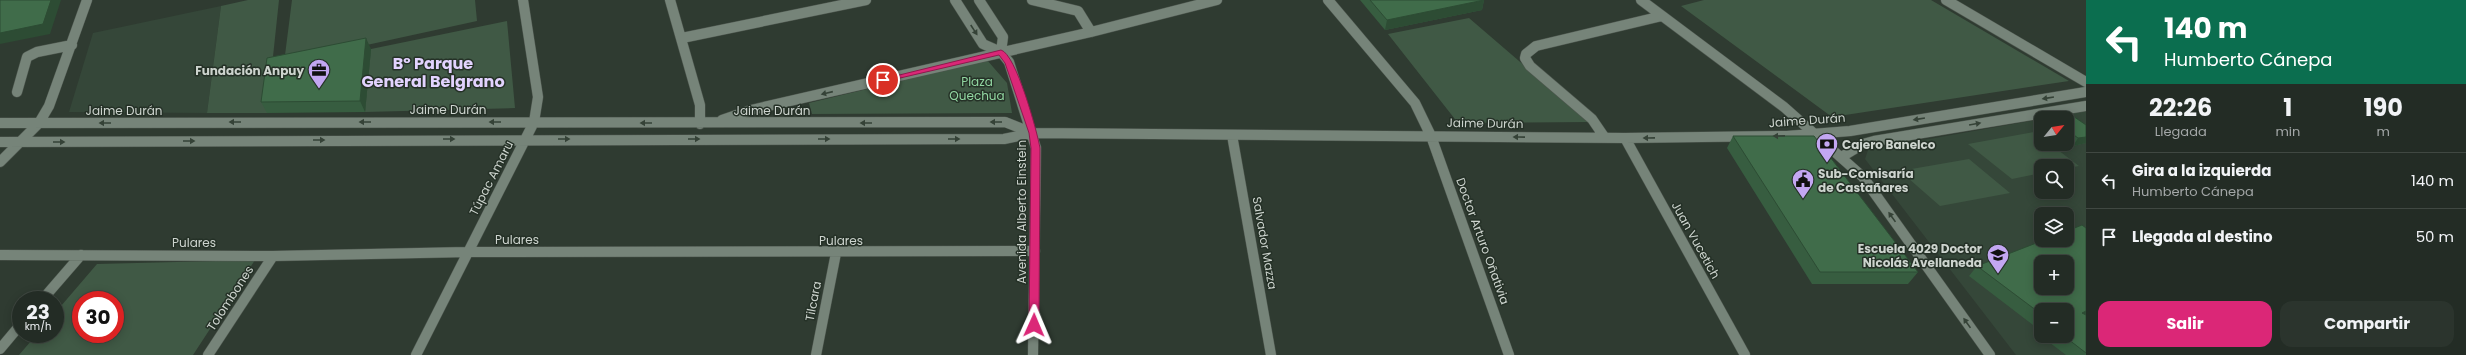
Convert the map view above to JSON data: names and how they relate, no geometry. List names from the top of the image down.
{
  "streets": {
    "street": [
      "Jaime Durán",
      "Túpac Amaru",
      "Avenida Alberto Einstein",
      "Pulares",
      "Juan Vucetich",
      "Doctor Arturo Oñativia",
      "Salvador Mazza",
      "Tolombones",
      "Tilcara"
    ]
  },
  "crossings": [
    ["Jaime Durán", "Túpac Amaru"],
    ["Jaime Durán", "Avenida Alberto Einstein"],
    ["Jaime Durán", "Juan Vucetich"],
    ["Jaime Durán", "Doctor Arturo Oñativia"],
    ["Jaime Durán", "Salvador Mazza"],
    ["Túpac Amaru", "Pulares"],
    ["Avenida Alberto Einstein", "Pulares"],
    ["Pulares", "Tolombones"],
    ["Pulares", "Tilcara"]
  ],
  "districts": ["Bº Parque General Belgrano"],
  "parks": ["Plaza Quechua"],
  "places": {
    "office": ["Fundación Anpuy"],
    "bank": ["Cajero Banelco"],
    "public building": ["Sub-Comisaría de Castañares"],
    "school or university": ["Escuela 4029 Doctor Nicolás Avellaneda"]
  },
  "north": "top right",
  "page": {
    "turn": ["140 m", "Humberto Cánepa"],
    "eta": [
      "22:26",
      "Llegada",
      "1",
      "min",
      "190",
      "m"
    ],
    "map_buttons": ["+", "−"],
    "list": [
      {
        "name": "Gira a la izquierda",
        "note": "Humberto Cánepa",
        "value": "140 m"
      },
      {
        "name": "Llegada al destino",
        "value": "50 m"
      }
    ],
    "speed": "23 km/h",
    "limit": "30",
    "buttons": ["Salir", "Compartir"]
  }
}
